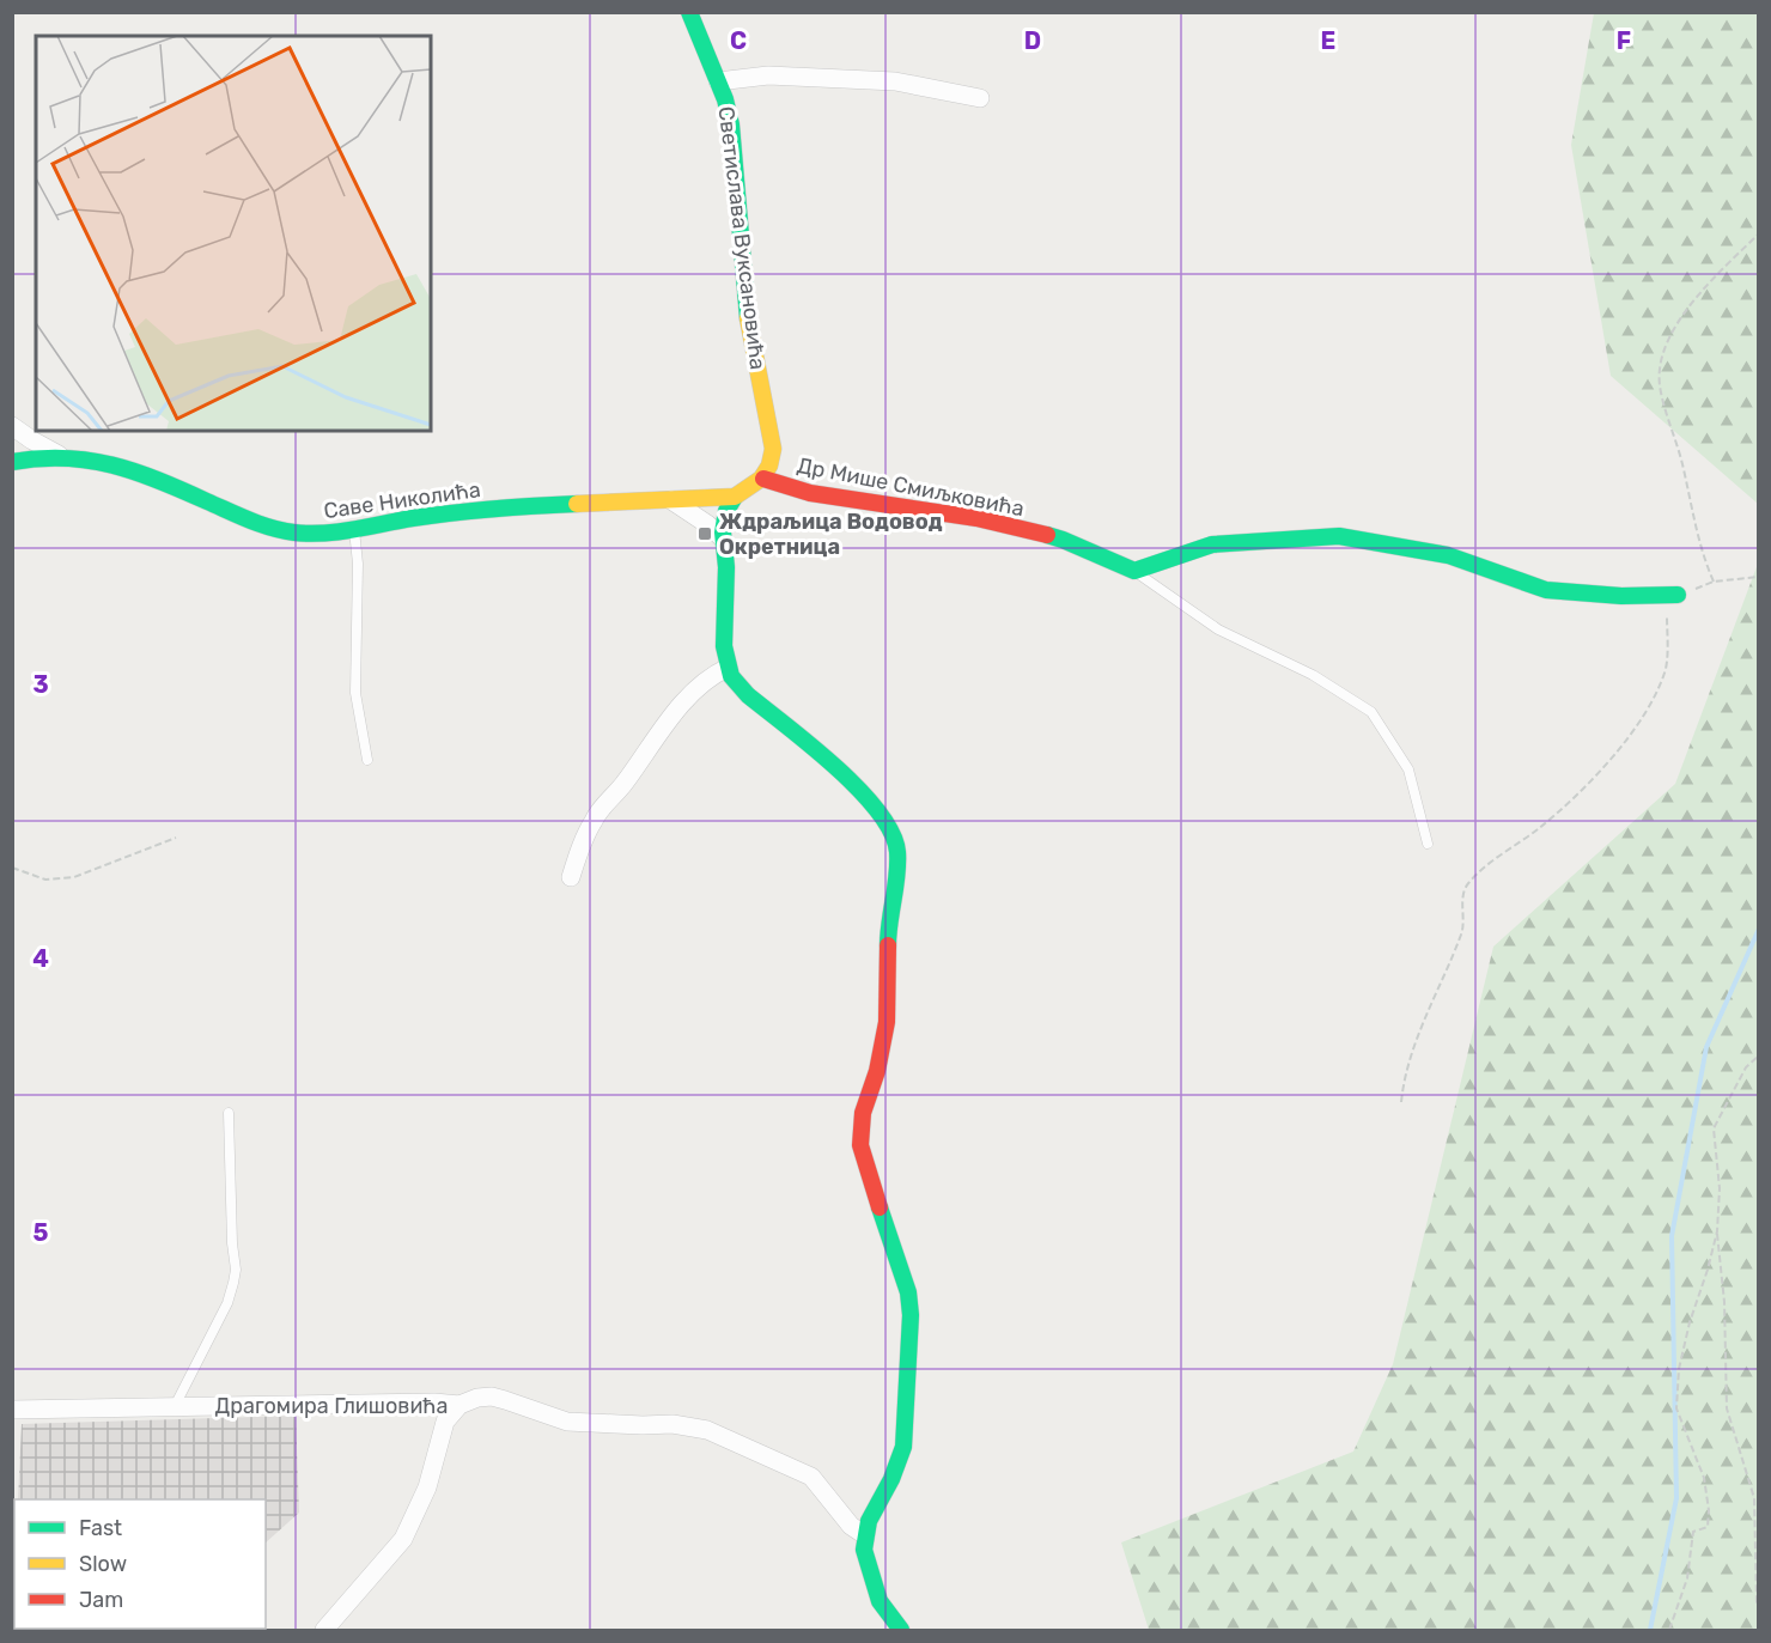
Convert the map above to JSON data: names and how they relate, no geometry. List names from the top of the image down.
{
  "streets": {
    "street": [
      "Светислава Вуксановића",
      "Др Мише Смиљковића",
      "Саве Николића",
      "Драгомира Глишовића"
    ]
  },
  "crossings": [
    ["Светислава Вуксановића", "Др Мише Смиљковића"],
    ["Светислава Вуксановића", "Саве Николића"],
    ["Др Мише Смиљковића", "Саве Николића"]
  ],
  "places": {
    "transit": ["Ждраљица Водовод Окретница"]
  },
  "legend": ["Fast", "Slow", "Jam"],
  "grid": {
    "columns": [
      "C",
      "D",
      "E",
      "F"
    ],
    "rows": ["3", "4", "5"]
  }
}
